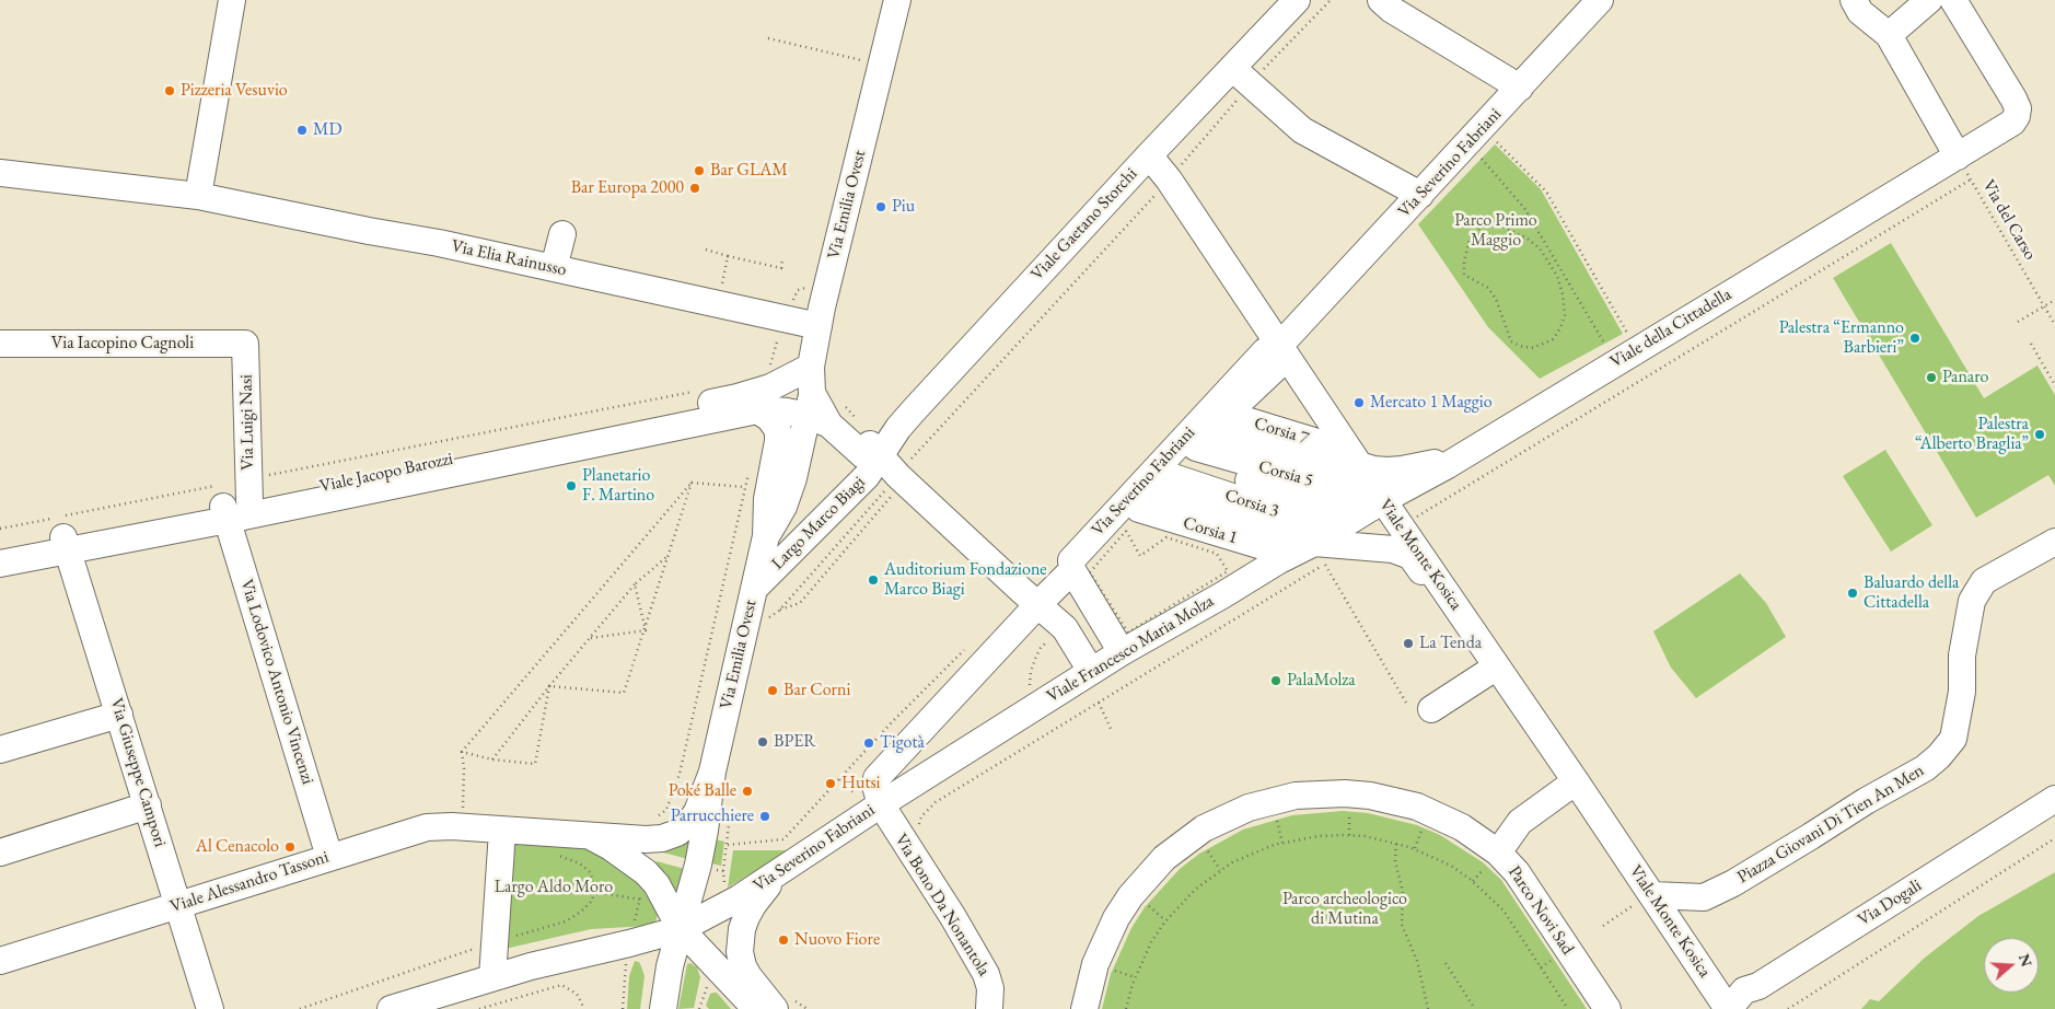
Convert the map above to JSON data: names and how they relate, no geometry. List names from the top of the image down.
{
  "streets": {
    "street": [
      "Via Severino Fabriani",
      "Via Emilia Ovest",
      "Viale Gaetano Storchi",
      "Via Elia Rainusso",
      "Viale della Cittadella",
      "Via Iacopino Cagnoli",
      "Via Luigi Nasi",
      "Corsia 7",
      "Viale Jacopo Barozzi",
      "Corsia 5",
      "Corsia 3",
      "Largo Marco Biagi",
      "Corsia 1",
      "Viale Monte Kosica",
      "Viale Francesco Maria Molza",
      "Via Lodovico Antonio Vincenzi",
      "Via Giuseppe Campori",
      "Piazza Giovani Di Tien An Men",
      "Viale Alessandro Tassoni",
      "Via Dogali",
      "Via Bono Da Nonantola",
      "Parco Novi Sad"
    ],
    "path": ["Via del Carso"]
  },
  "crossings": [
    ["Via Severino Fabriani", "Viale Monte Kosica"],
    ["Via Severino Fabriani", "Viale Francesco Maria Molza"],
    ["Via Severino Fabriani", "Via Bono Da Nonantola"],
    ["Via Emilia Ovest", "Via Elia Rainusso"],
    ["Via Emilia Ovest", "Viale Jacopo Barozzi"],
    ["Via Emilia Ovest", "Largo Marco Biagi"],
    ["Via del Carso", "Viale della Cittadella"],
    ["Viale Gaetano Storchi", "Largo Marco Biagi"],
    ["Viale Gaetano Storchi", "Viale Monte Kosica"],
    ["Viale della Cittadella", "Corsia 5"],
    ["Viale della Cittadella", "Corsia 3"],
    ["Viale della Cittadella", "Viale Monte Kosica"],
    ["Viale della Cittadella", "Viale Francesco Maria Molza"],
    ["Via Iacopino Cagnoli", "Via Luigi Nasi"],
    ["Via Luigi Nasi", "Viale Jacopo Barozzi"],
    ["Corsia 7", "Corsia 5"],
    ["Corsia 7", "Corsia 3"],
    ["Corsia 7", "Corsia 1"],
    ["Corsia 7", "Viale Monte Kosica"],
    ["Viale Jacopo Barozzi", "Via Lodovico Antonio Vincenzi"],
    ["Viale Jacopo Barozzi", "Via Giuseppe Campori"],
    ["Corsia 5", "Corsia 3"],
    ["Corsia 5", "Corsia 1"],
    ["Corsia 5", "Viale Monte Kosica"],
    ["Corsia 5", "Viale Francesco Maria Molza"],
    ["Corsia 3", "Corsia 1"],
    ["Corsia 3", "Viale Monte Kosica"],
    ["Corsia 3", "Viale Francesco Maria Molza"],
    ["Corsia 1", "Viale Francesco Maria Molza"],
    ["Viale Monte Kosica", "Viale Francesco Maria Molza"],
    ["Viale Monte Kosica", "Piazza Giovani Di Tien An Men"],
    ["Viale Monte Kosica", "Via Dogali"],
    ["Viale Francesco Maria Molza", "Via Bono Da Nonantola"],
    ["Via Lodovico Antonio Vincenzi", "Viale Alessandro Tassoni"],
    ["Via Giuseppe Campori", "Viale Alessandro Tassoni"]
  ],
  "parks": ["Parco Primo Maggio", "Largo Aldo Moro", "Parco archeologico di Mutina"],
  "places": [
    "Pizzeria Vesuvio",
    "MD",
    "Bar GLAM",
    "Bar Europa 2000",
    "Piu",
    "Palestra “Ermanno Barbieri”",
    "Panaro",
    "Mercato 1 Maggio",
    "Palestra “Alberto Braglia”",
    "Planetario F. Martino",
    "Auditorium Fondazione Marco Biagi",
    "Baluardo della Cittadella",
    "La Tenda",
    "PalaMolza",
    "Bar Corni",
    "BPER",
    "Tigotà",
    "Hutsi",
    "Poké Balle",
    "Parrucchiere",
    "Al Cenacolo",
    "Nuovo Fiore"
  ],
  "north": "right"
}
